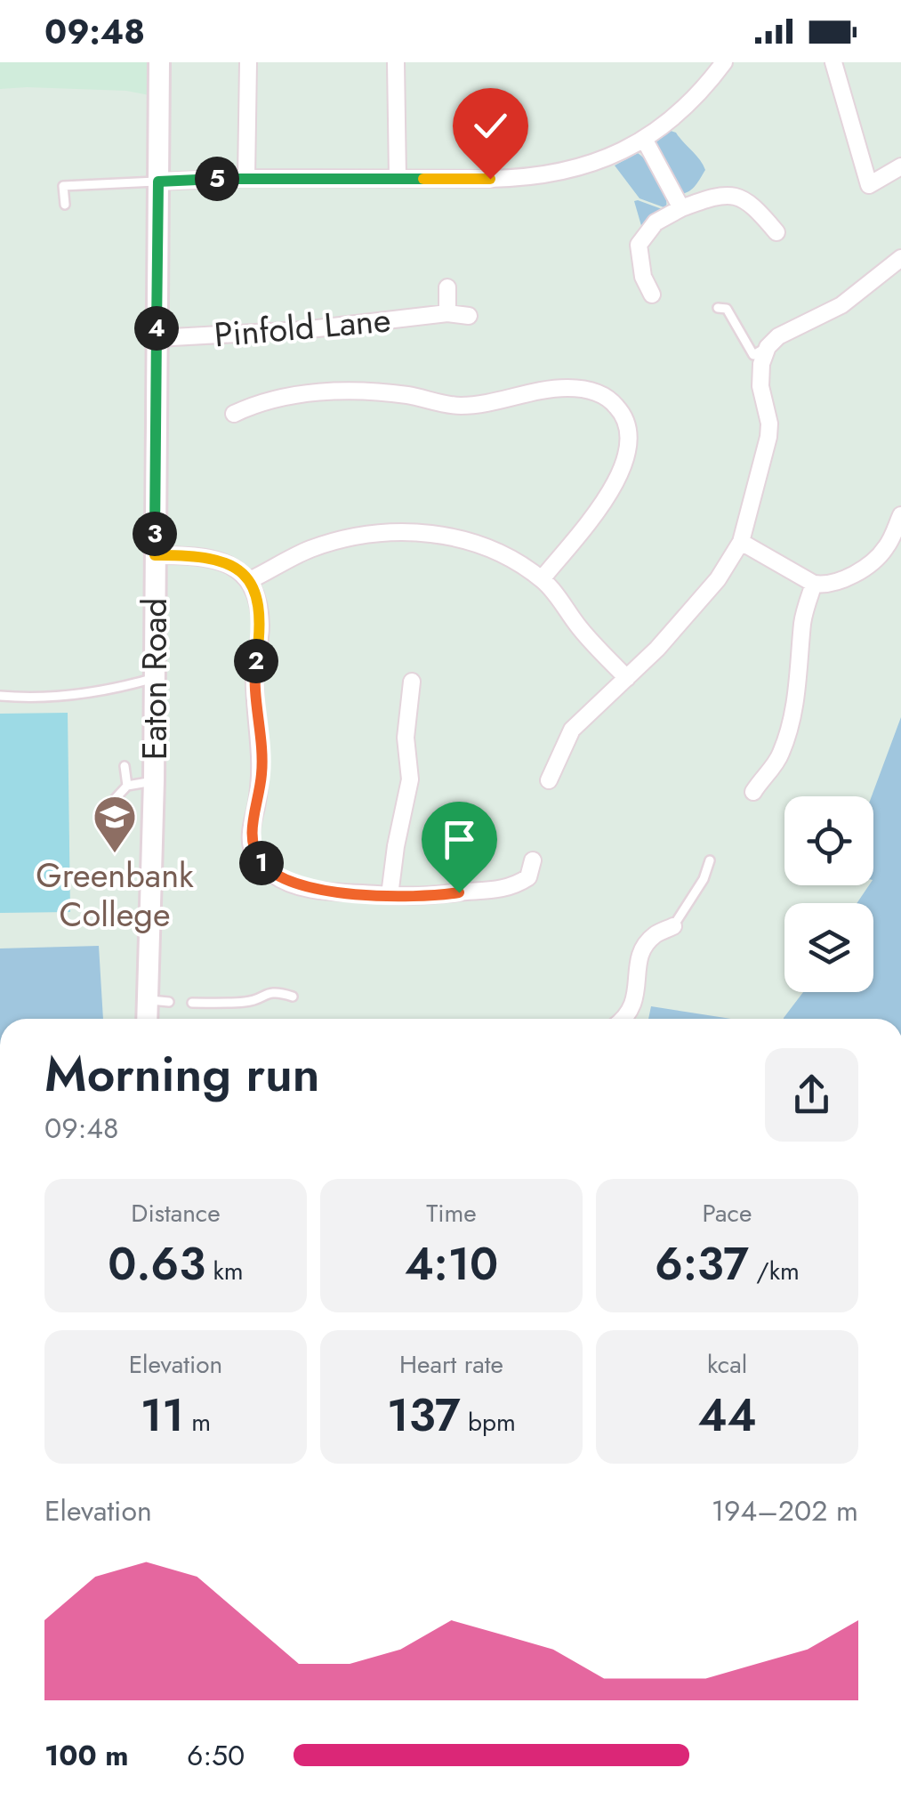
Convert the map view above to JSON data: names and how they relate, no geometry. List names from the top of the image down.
{
  "streets": {
    "street": ["Pinfold Lane", "Eaton Road"]
  },
  "crossings": [
    ["Pinfold Lane", "Eaton Road"]
  ],
  "places": {
    "school or university": ["Greenbank College"]
  },
  "page": {
    "status": "09:48",
    "pins": [
      "5",
      "4",
      "3",
      "2",
      "1"
    ],
    "heading": ["Morning run", "09:48"],
    "stats": [
      ["Distance", "0.63 km"],
      ["Time", "4:10"],
      ["Pace", "6:37 /km"],
      ["Elevation", "11 m"],
      ["Heart rate", "137 bpm"],
      ["kcal", "44"]
    ],
    "chart": ["Elevation", "194–202 m"],
    "list": [
      {
        "name": "100 m",
        "note": "6:50"
      }
    ]
  }
}
